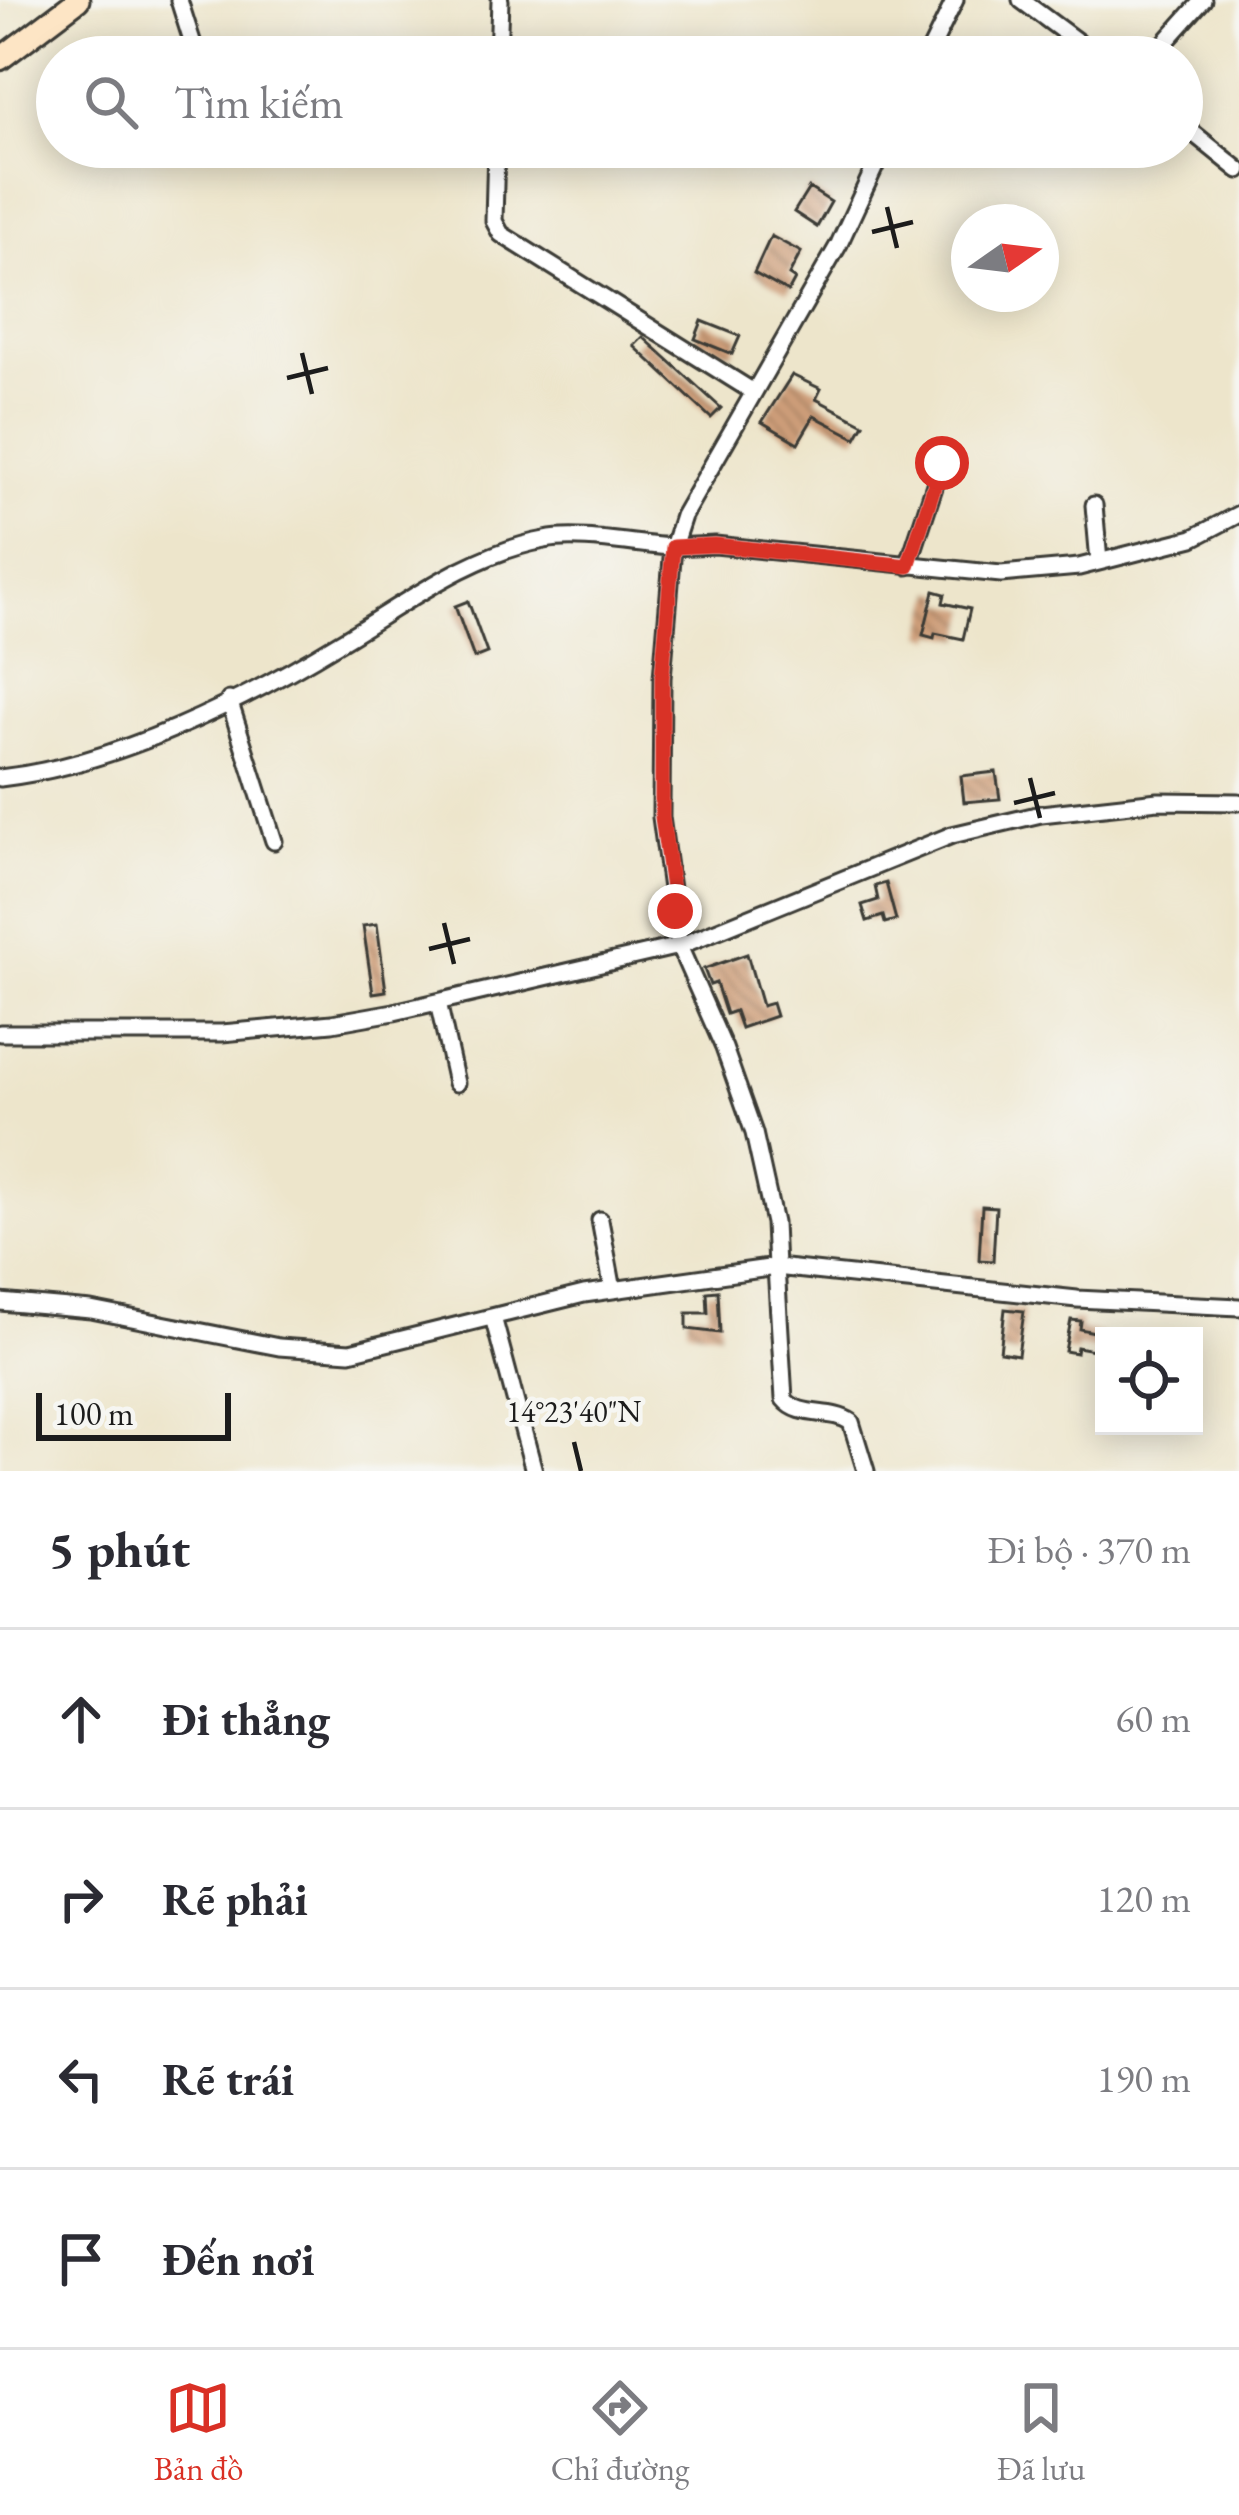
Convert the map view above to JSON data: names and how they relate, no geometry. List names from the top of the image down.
{
  "scale_bar": "100 m",
  "north": "right",
  "page": {
    "search": "Tìm kiếm",
    "scale": "100 m",
    "heading": ["5 phút", "Đi bộ · 370 m"],
    "list": [
      ["Đi thẳng", "60 m"],
      ["Rẽ phải", "120 m"],
      ["Rẽ trái", "190 m"],
      "Đến nơi"
    ],
    "nav": ["Bản đồ", "Chỉ đường", "Đã lưu"]
  },
  "coordinates": ["14°23'40\"N"]
}
